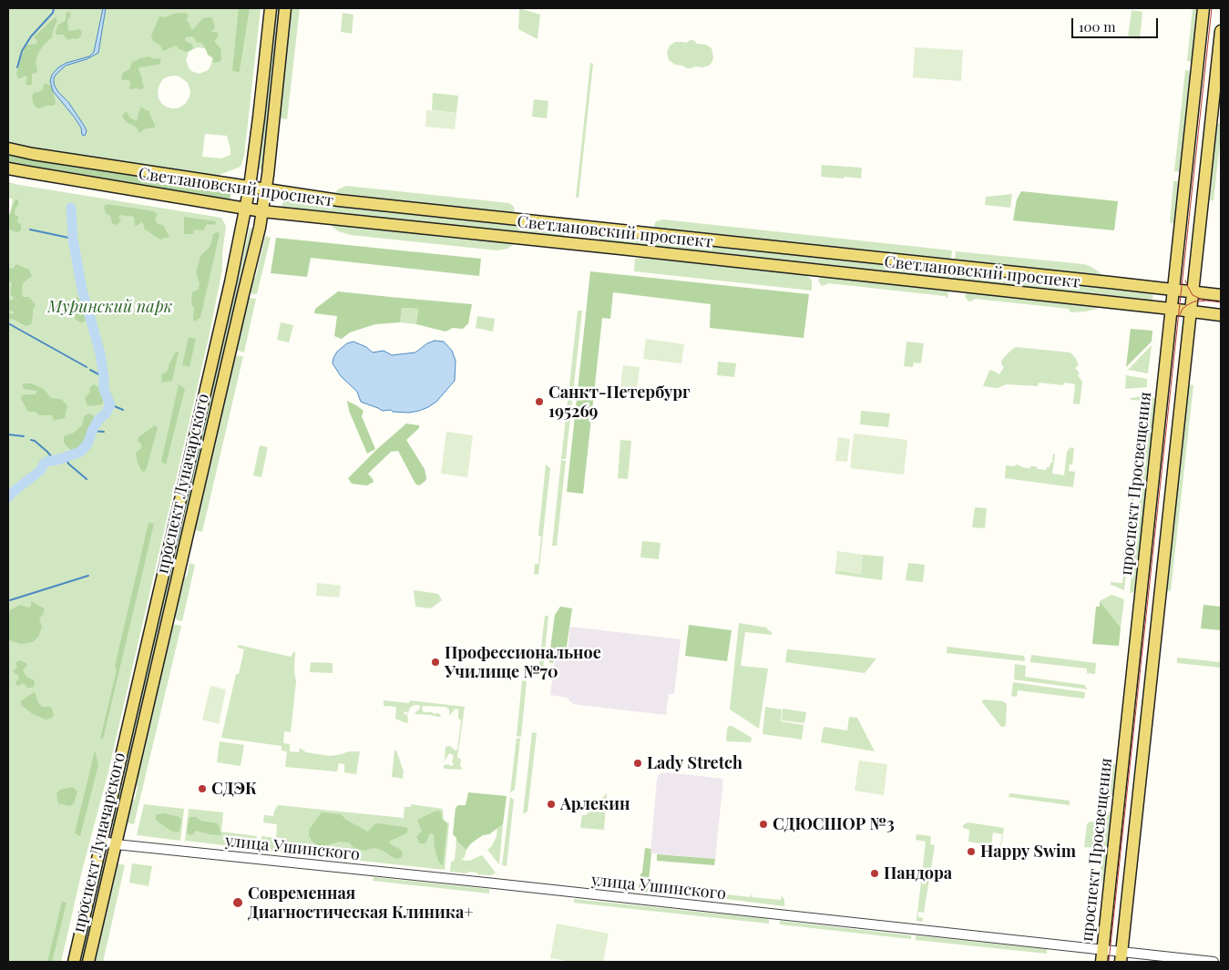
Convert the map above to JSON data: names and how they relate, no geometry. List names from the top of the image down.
{
  "streets": {
    "main road": ["Светлановский проспект", "проспект Луначарского", "проспект Просвещения"],
    "street": ["улица Ушинского"]
  },
  "crossings": [
    ["Светлановский проспект", "проспект Луначарского"],
    ["Светлановский проспект", "проспект Просвещения"],
    ["проспект Луначарского", "улица Ушинского"],
    ["проспект Просвещения", "улица Ушинского"]
  ],
  "parks": ["Муринский парк"],
  "places": [
    "Санкт-Петербург 195269",
    "Профессиональное Училище №70",
    "Lady Stretch",
    "СДЭК",
    "Арлекин",
    "СДЮСШОР №3",
    "Happy Swim",
    "Пандора",
    "Современная Диагностическая Клиника+"
  ],
  "scale_bar": "100 m"
}
